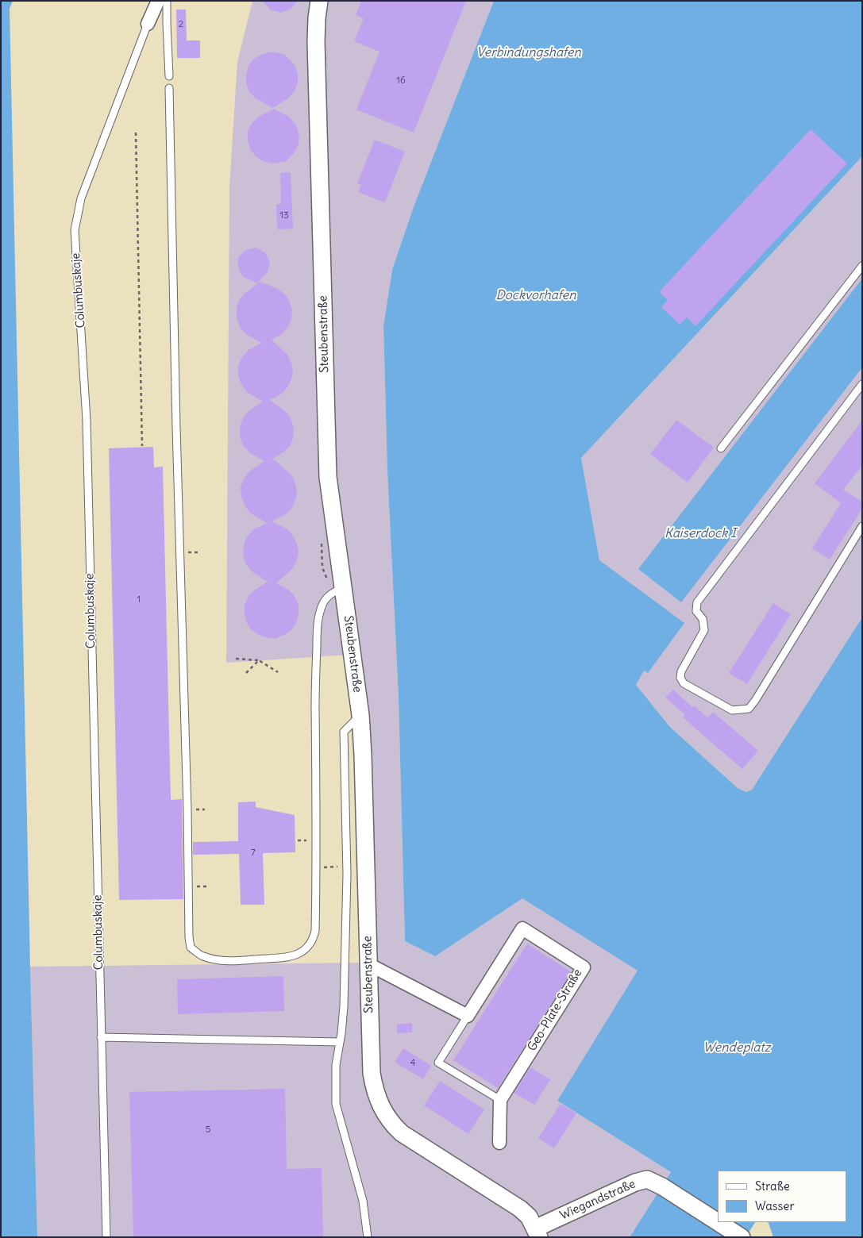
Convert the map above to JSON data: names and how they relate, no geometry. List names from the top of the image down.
{
  "streets": {
    "street": [
      "Columbuskaje",
      "Steubenstraße",
      "Geo-Plate-Straße",
      "Wiegandstraße"
    ]
  },
  "crossings": [
    ["Steubenstraße", "Wiegandstraße"]
  ],
  "water": [
    "Verbindungshafen",
    "Dockvorhafen",
    "Kaiserdock I",
    "Wendeplatz"
  ],
  "house_numbers": [
    "2",
    "16",
    "13",
    "1",
    "7",
    "4",
    "5"
  ],
  "legend": ["Straße", "Wasser"]
}
